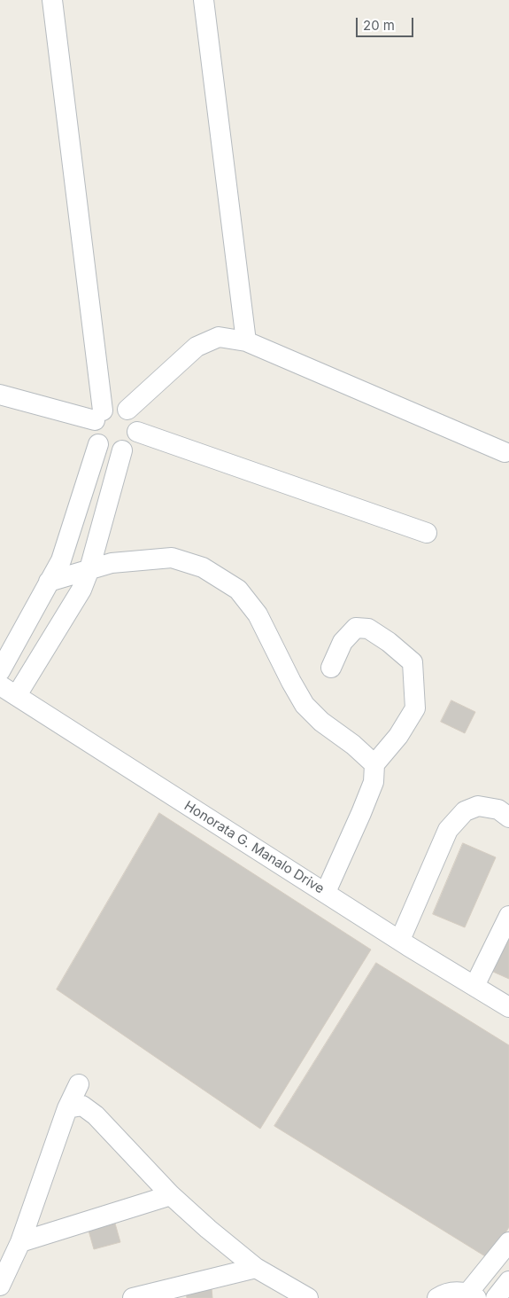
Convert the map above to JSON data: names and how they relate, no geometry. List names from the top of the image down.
{
  "streets": {
    "street": ["Honorata G. Manalo Drive"]
  },
  "scale_bar": "20 m"
}
